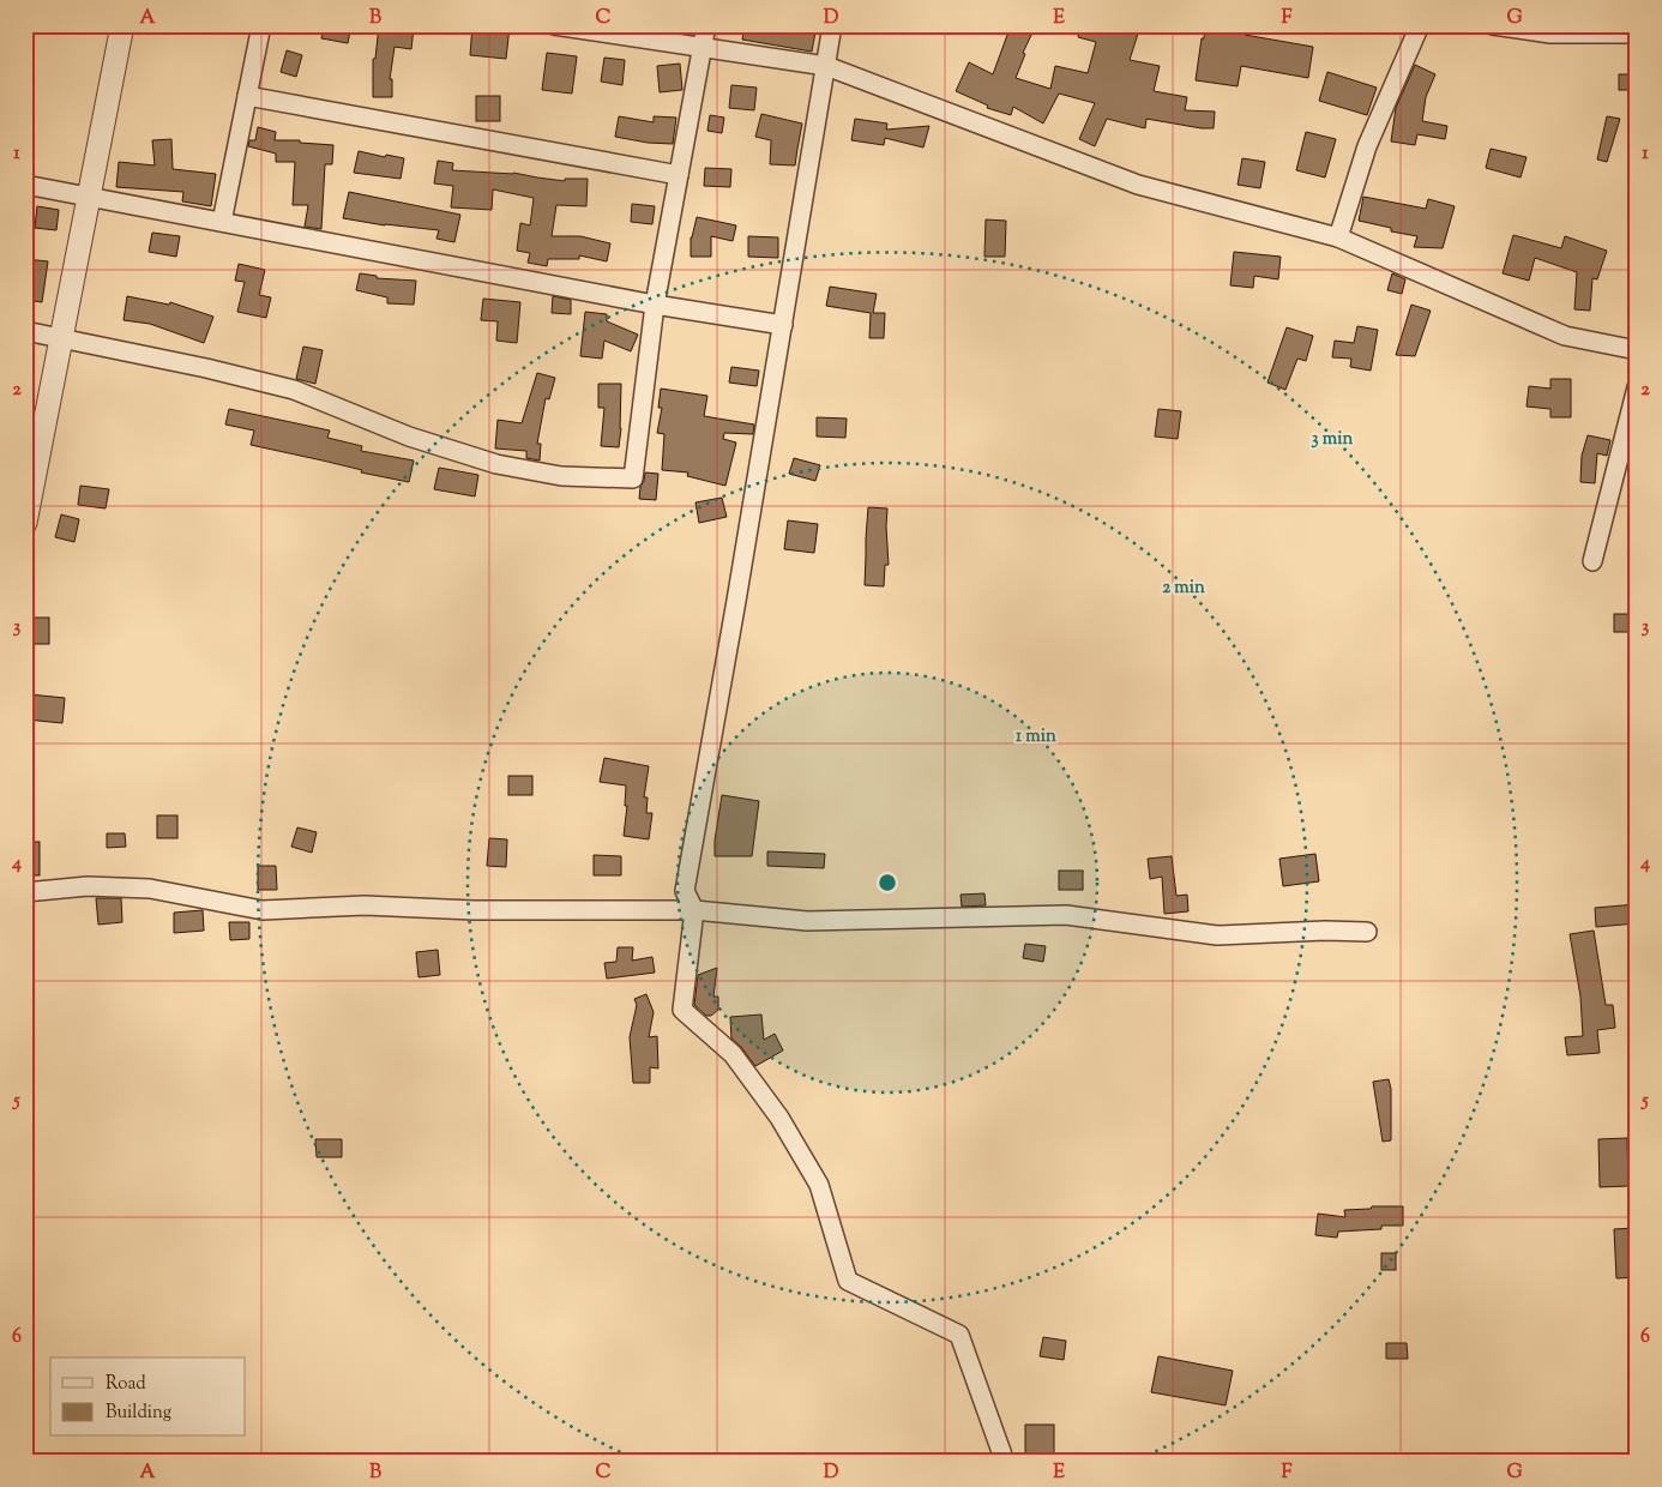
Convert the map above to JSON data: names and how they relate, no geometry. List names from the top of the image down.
{
  "legend": ["Road", "Building"],
  "grid": {
    "columns": [
      "A",
      "B",
      "C",
      "D",
      "E",
      "F",
      "G"
    ],
    "rows": [
      "1",
      "2",
      "3",
      "4",
      "5",
      "6"
    ]
  },
  "rings": ["3 min", "2 min", "1 min"]
}
